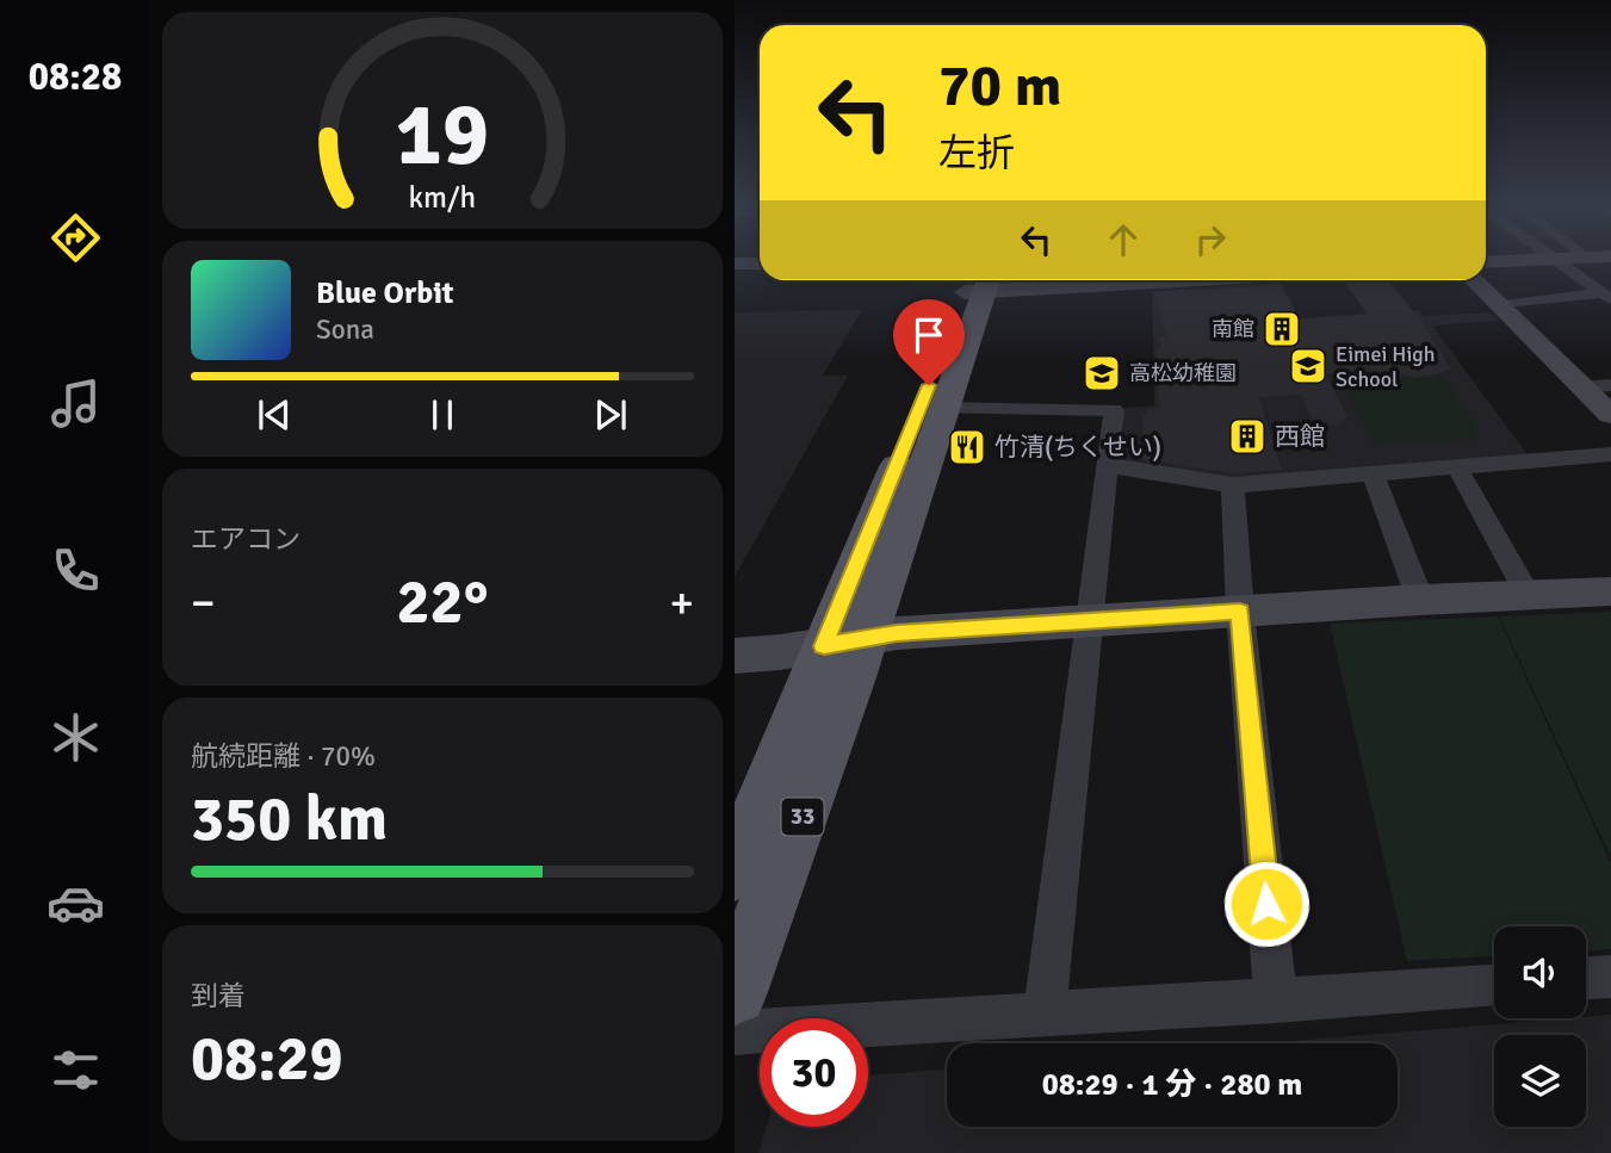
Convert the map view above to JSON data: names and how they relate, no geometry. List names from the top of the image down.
{
  "streets": {
    "main road": ["33"]
  },
  "places": {
    "building": ["南館", "西館"],
    "school or university": ["Eimei High School", "高松幼稚園"],
    "restaurant": ["竹清(ちくせい)"]
  },
  "page": {
    "tabs": "08:28",
    "turn": ["70 m", "左折"],
    "song": ["Blue Orbit", "Sona"],
    "tile": [
      "エアコン",
      ["航続距離 · 70%", "350 km"],
      ["到着", "08:29"]
    ],
    "heat": ["−", "22°", "+"],
    "limit": "30",
    "trip": "08:29 · 1 分 · 280 m",
    "gauge": ["19", "km/h"]
  }
}
